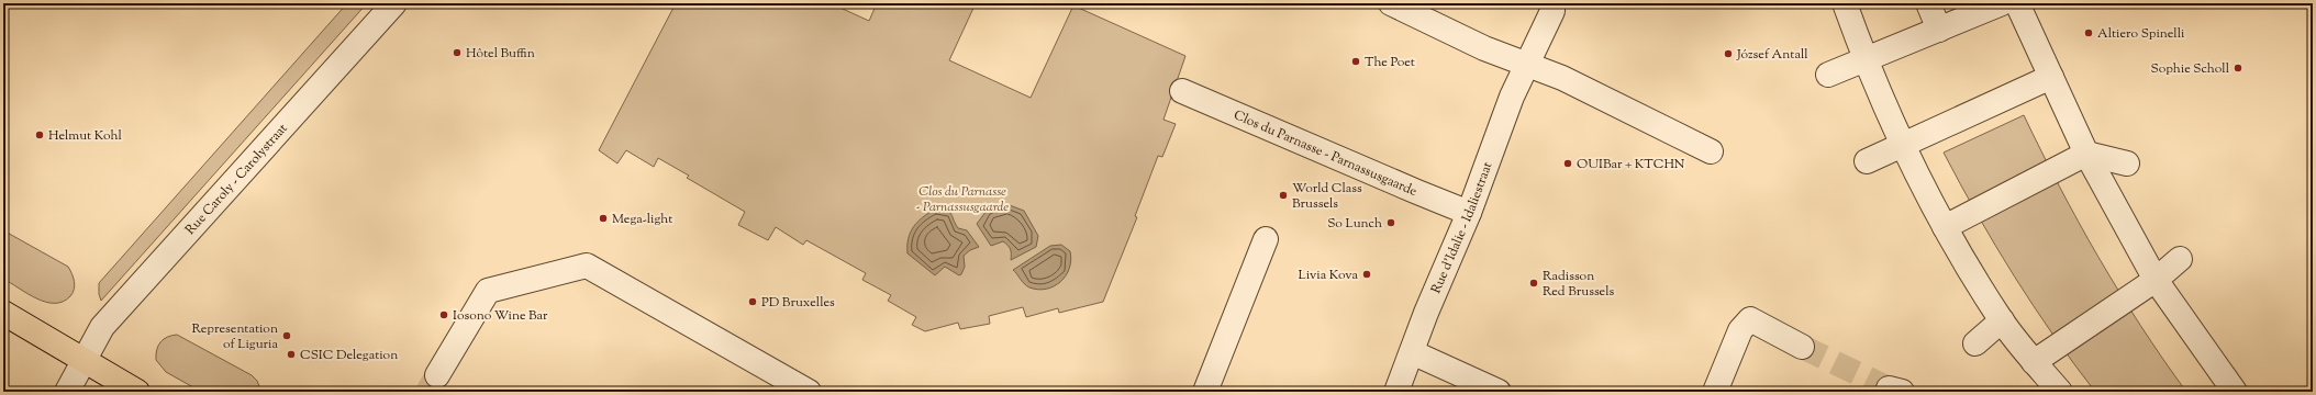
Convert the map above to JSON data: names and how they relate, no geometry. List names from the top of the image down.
{
  "streets": {
    "street": ["Clos du Parnasse - Parnassusgaarde", "Rue Caroly - Carolystraat", "Rue d'Idalie - Idaliestraat"]
  },
  "crossings": [
    ["Clos du Parnasse - Parnassusgaarde", "Rue d'Idalie - Idaliestraat"]
  ],
  "parks": ["Clos du Parnasse - Parnassusgaarde"],
  "places": [
    "Altiero Spinelli",
    "Hôtel Buffin",
    "József Antall",
    "The Poet",
    "Sophie Scholl",
    "Helmut Kohl",
    "OUIBar + KTCHN",
    "World Class Brussels",
    "Mega-light",
    "So Lunch",
    "Livia Kova",
    "Radisson Red Brussels",
    "PD Bruxelles",
    "Iosono Wine Bar",
    "Representation of Liguria",
    "CSIC Delegation"
  ]
}
